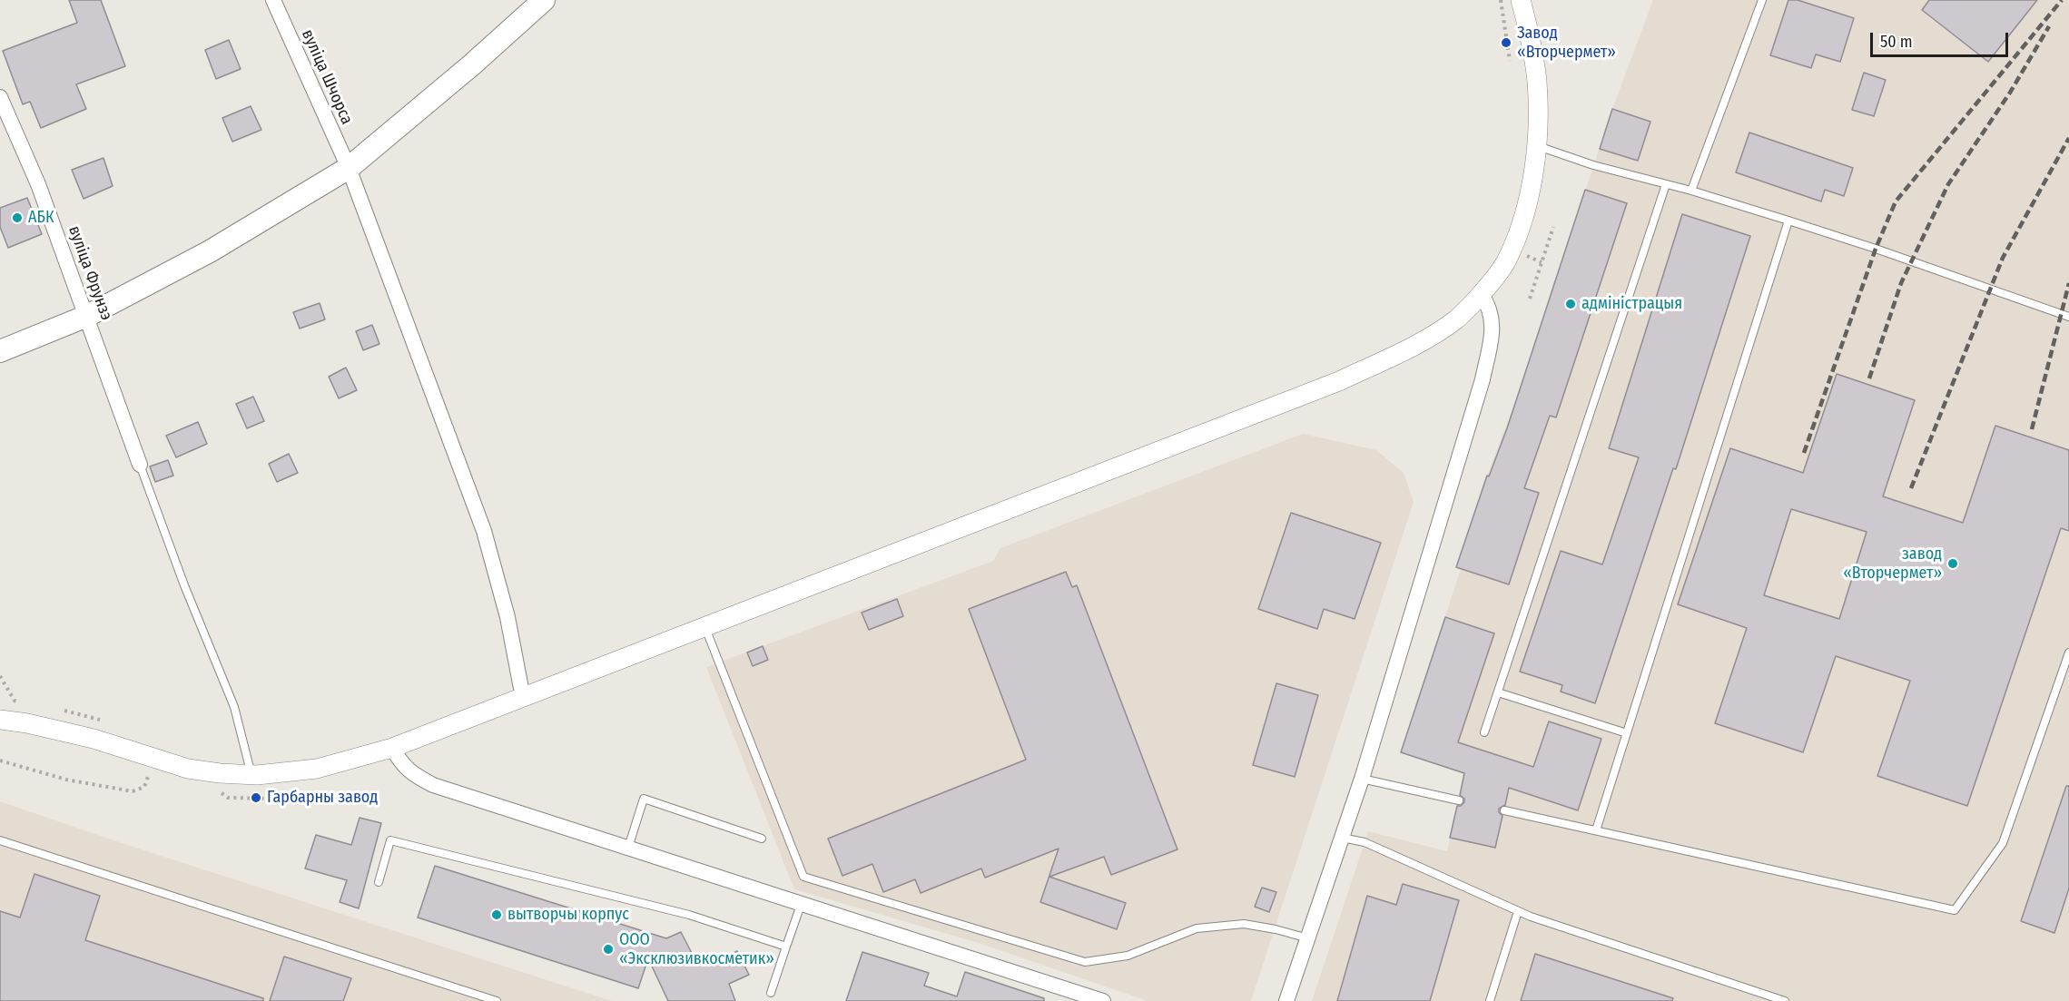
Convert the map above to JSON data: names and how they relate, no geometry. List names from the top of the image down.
{
  "streets": {
    "street": ["вуліца Шчорса", "вуліца Фрунзэ"]
  },
  "places": [
    "Завод «Вторчермет»",
    "АБК",
    "адміністрацыя",
    "завод «Вторчермет»",
    "Гарбарны завод",
    "вытворчы корпус",
    "ООО «Эксклюзивкосметик»"
  ],
  "scale_bar": "50 m"
}
